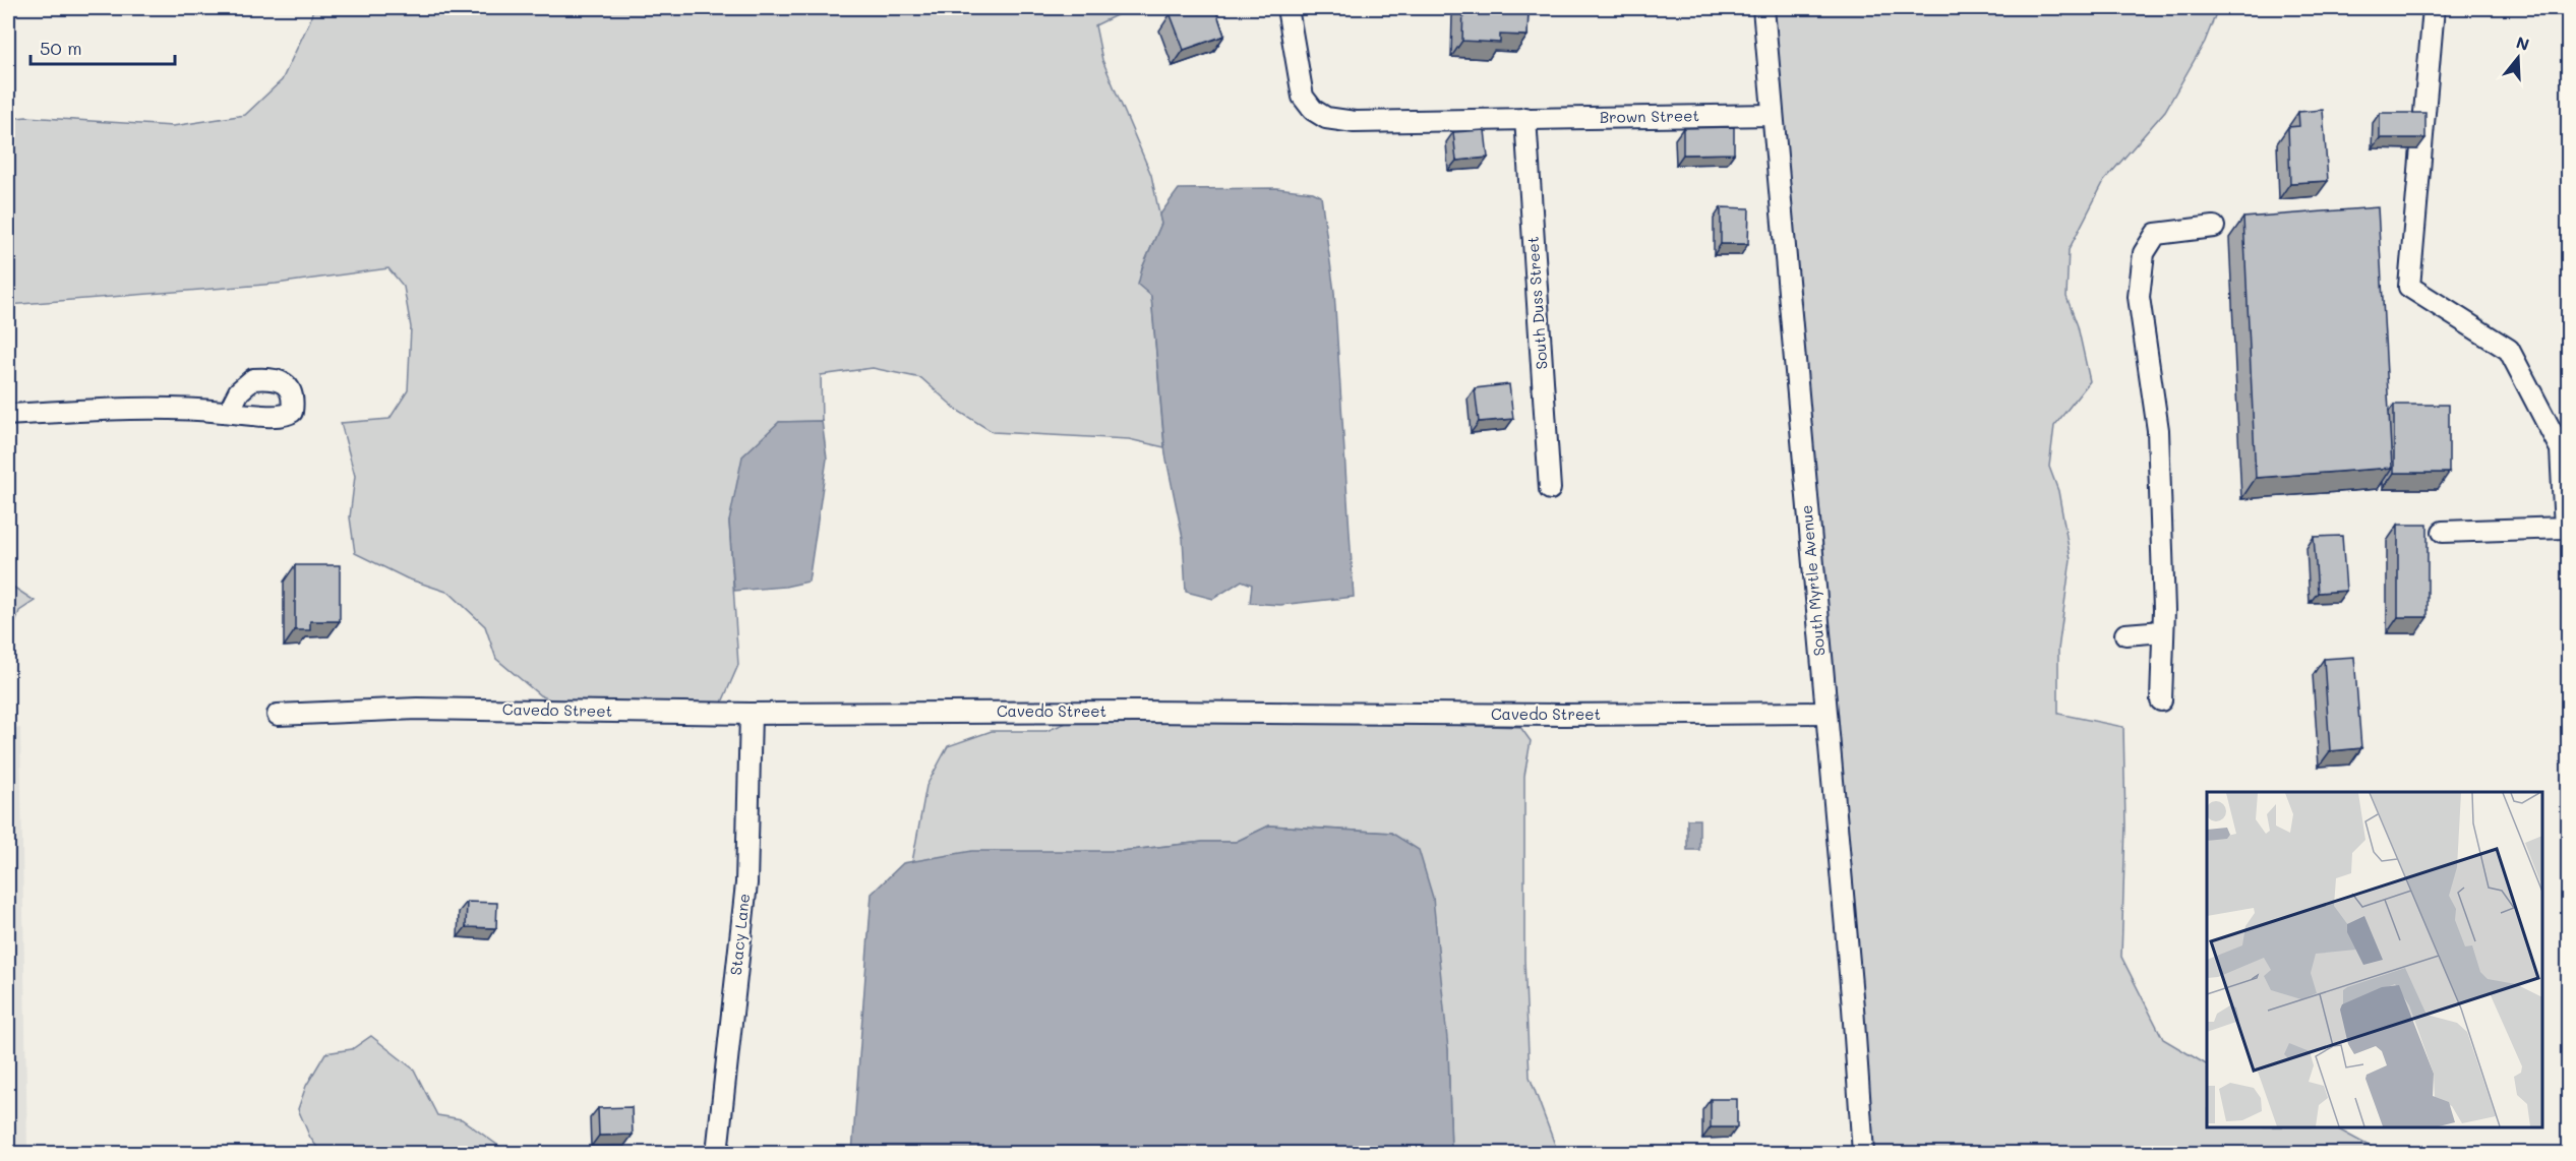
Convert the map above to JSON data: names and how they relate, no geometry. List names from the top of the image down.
{
  "streets": {
    "street": [
      "Brown Street",
      "South Duss Street",
      "South Myrtle Avenue",
      "Cavedo Street",
      "Stacy Lane"
    ]
  },
  "crossings": [
    ["Brown Street", "South Duss Street"],
    ["Brown Street", "South Myrtle Avenue"],
    ["South Myrtle Avenue", "Cavedo Street"],
    ["Cavedo Street", "Stacy Lane"]
  ],
  "scale_bar": "50 m",
  "north": "top"
}
